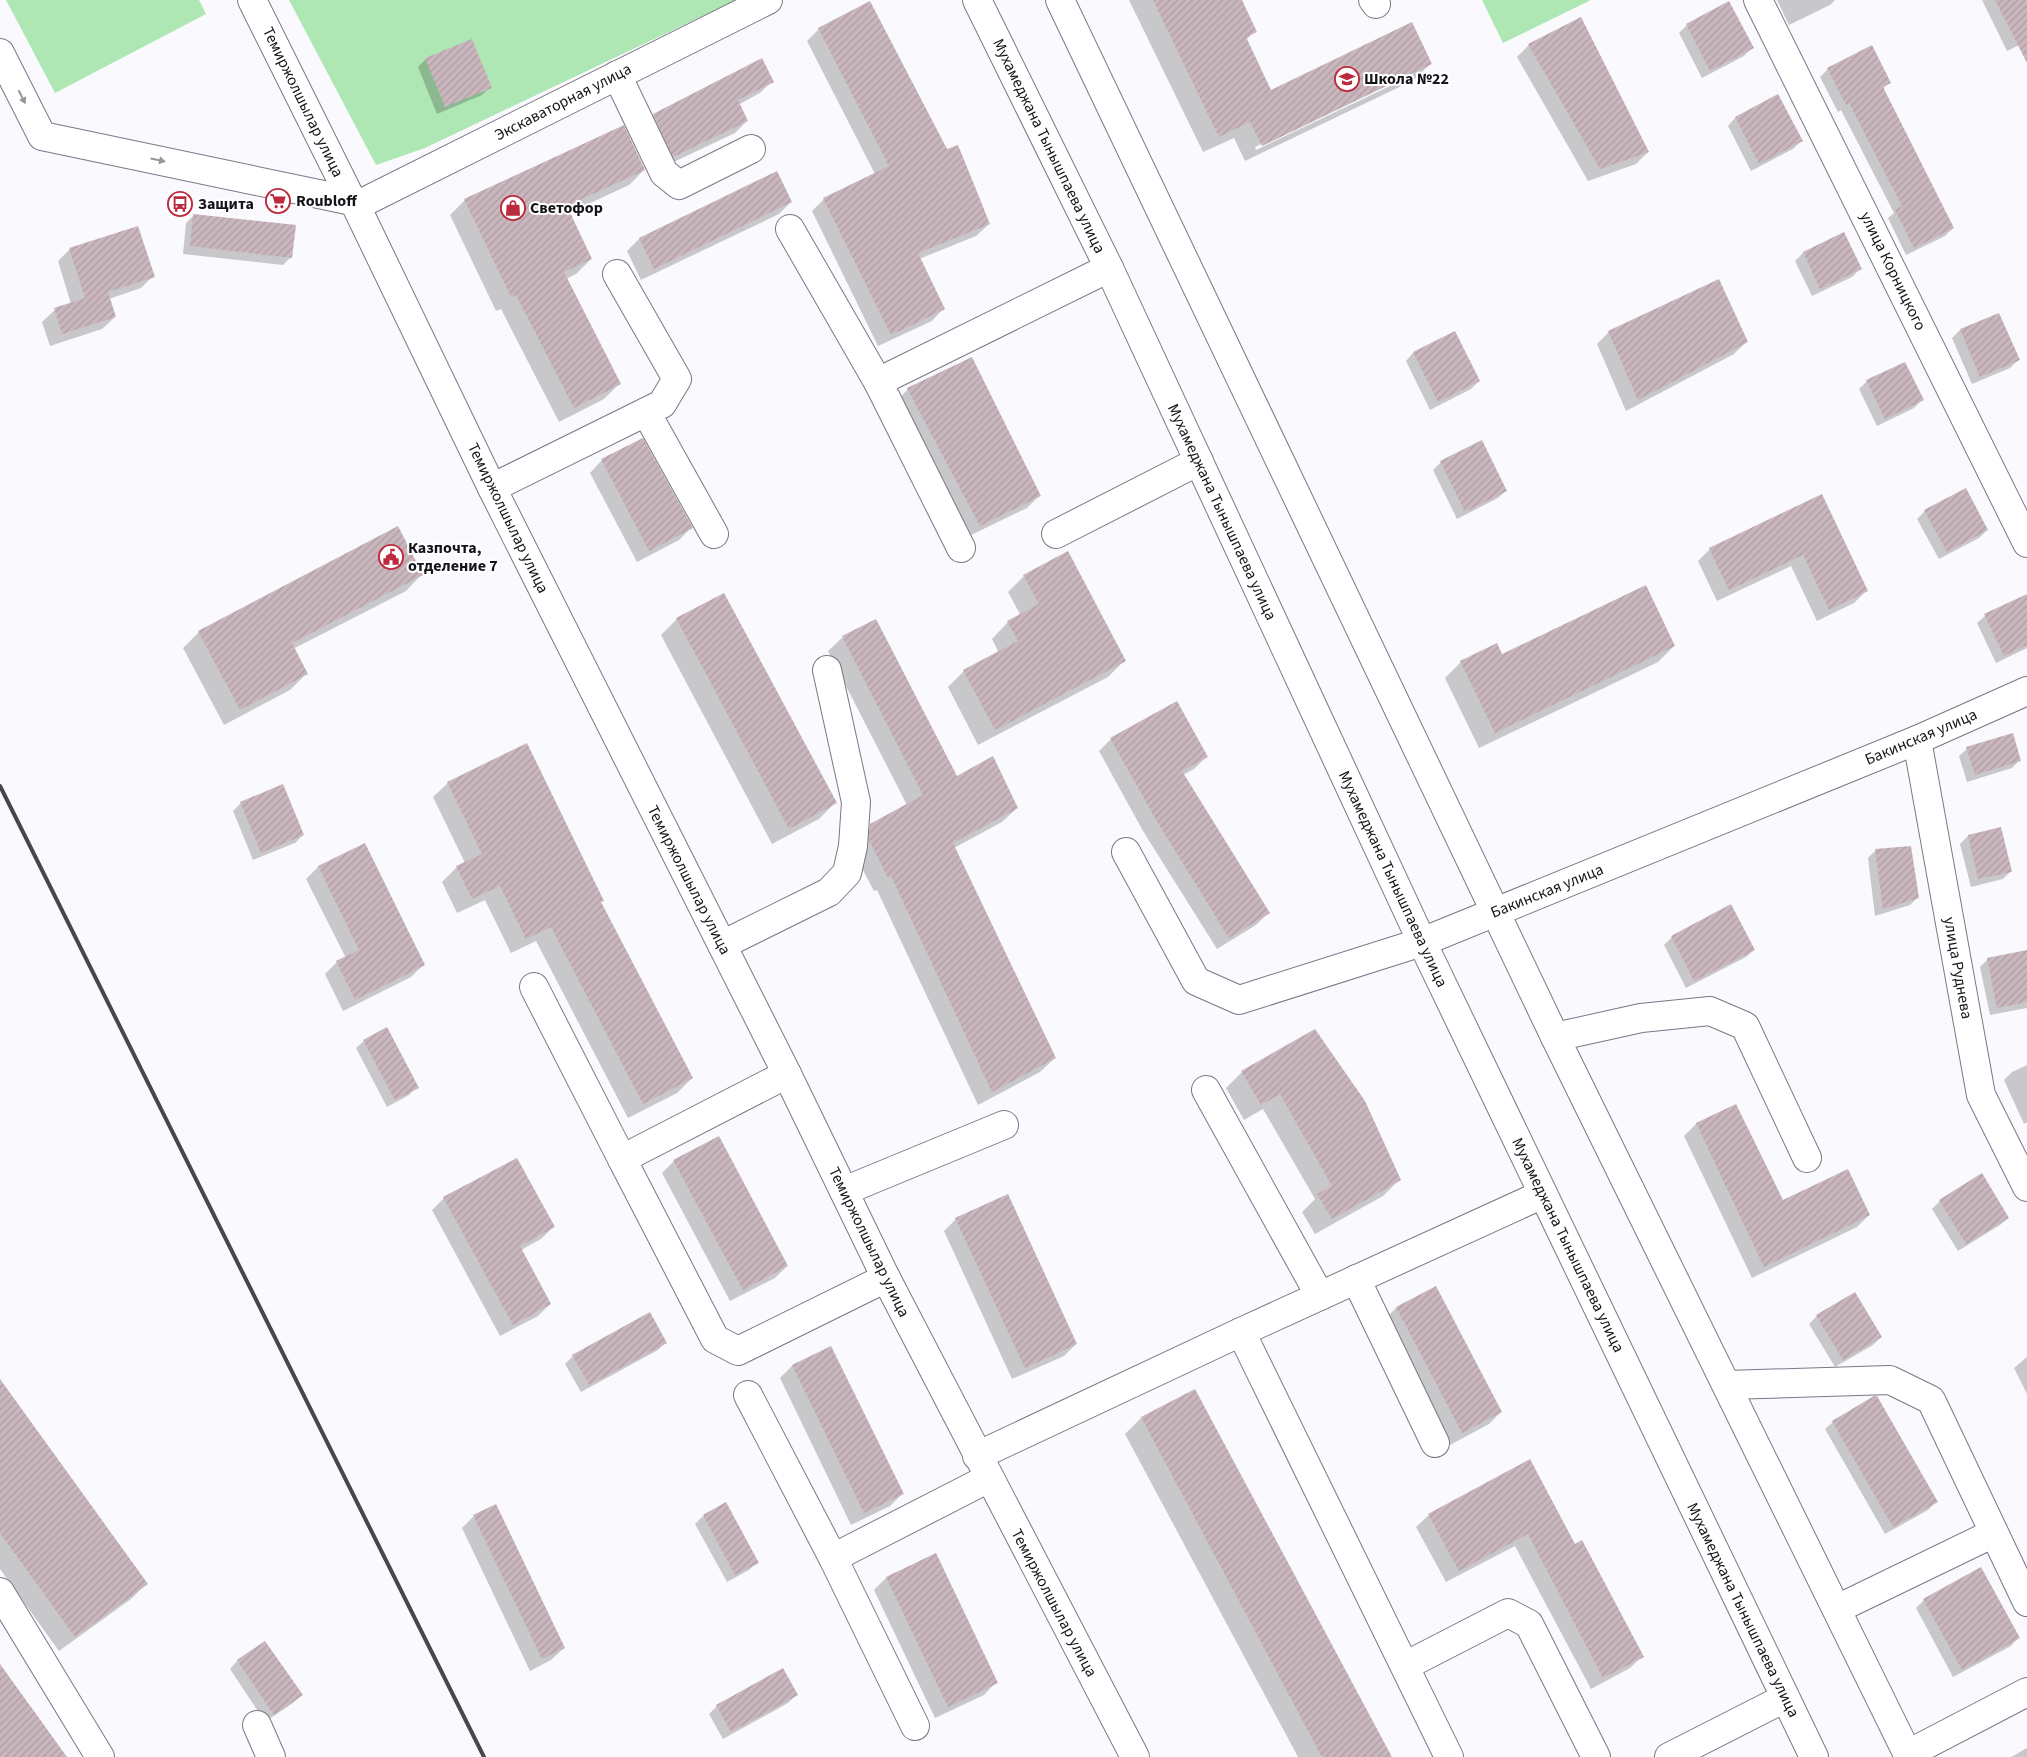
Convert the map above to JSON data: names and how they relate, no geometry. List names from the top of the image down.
{
  "streets": {
    "street": [
      "Темиржолшылар улица",
      "Экскаваторная улица",
      "Мухамеджана Тынышпаева улица",
      "улица Корницкого",
      "Бакинская улица",
      "улица Руднева"
    ]
  },
  "crossings": [
    ["Темиржолшылар улица", "Экскаваторная улица"],
    ["Мухамеджана Тынышпаева улица", "Бакинская улица"],
    ["Бакинская улица", "улица Руднева"]
  ],
  "places": {
    "school or university": ["Школа №22"],
    "supermarket": ["Roubloff"],
    "bus stop": ["Защита"],
    "shop": ["Светофор"],
    "public building": ["Казпочта, отделение 7"]
  }
}
